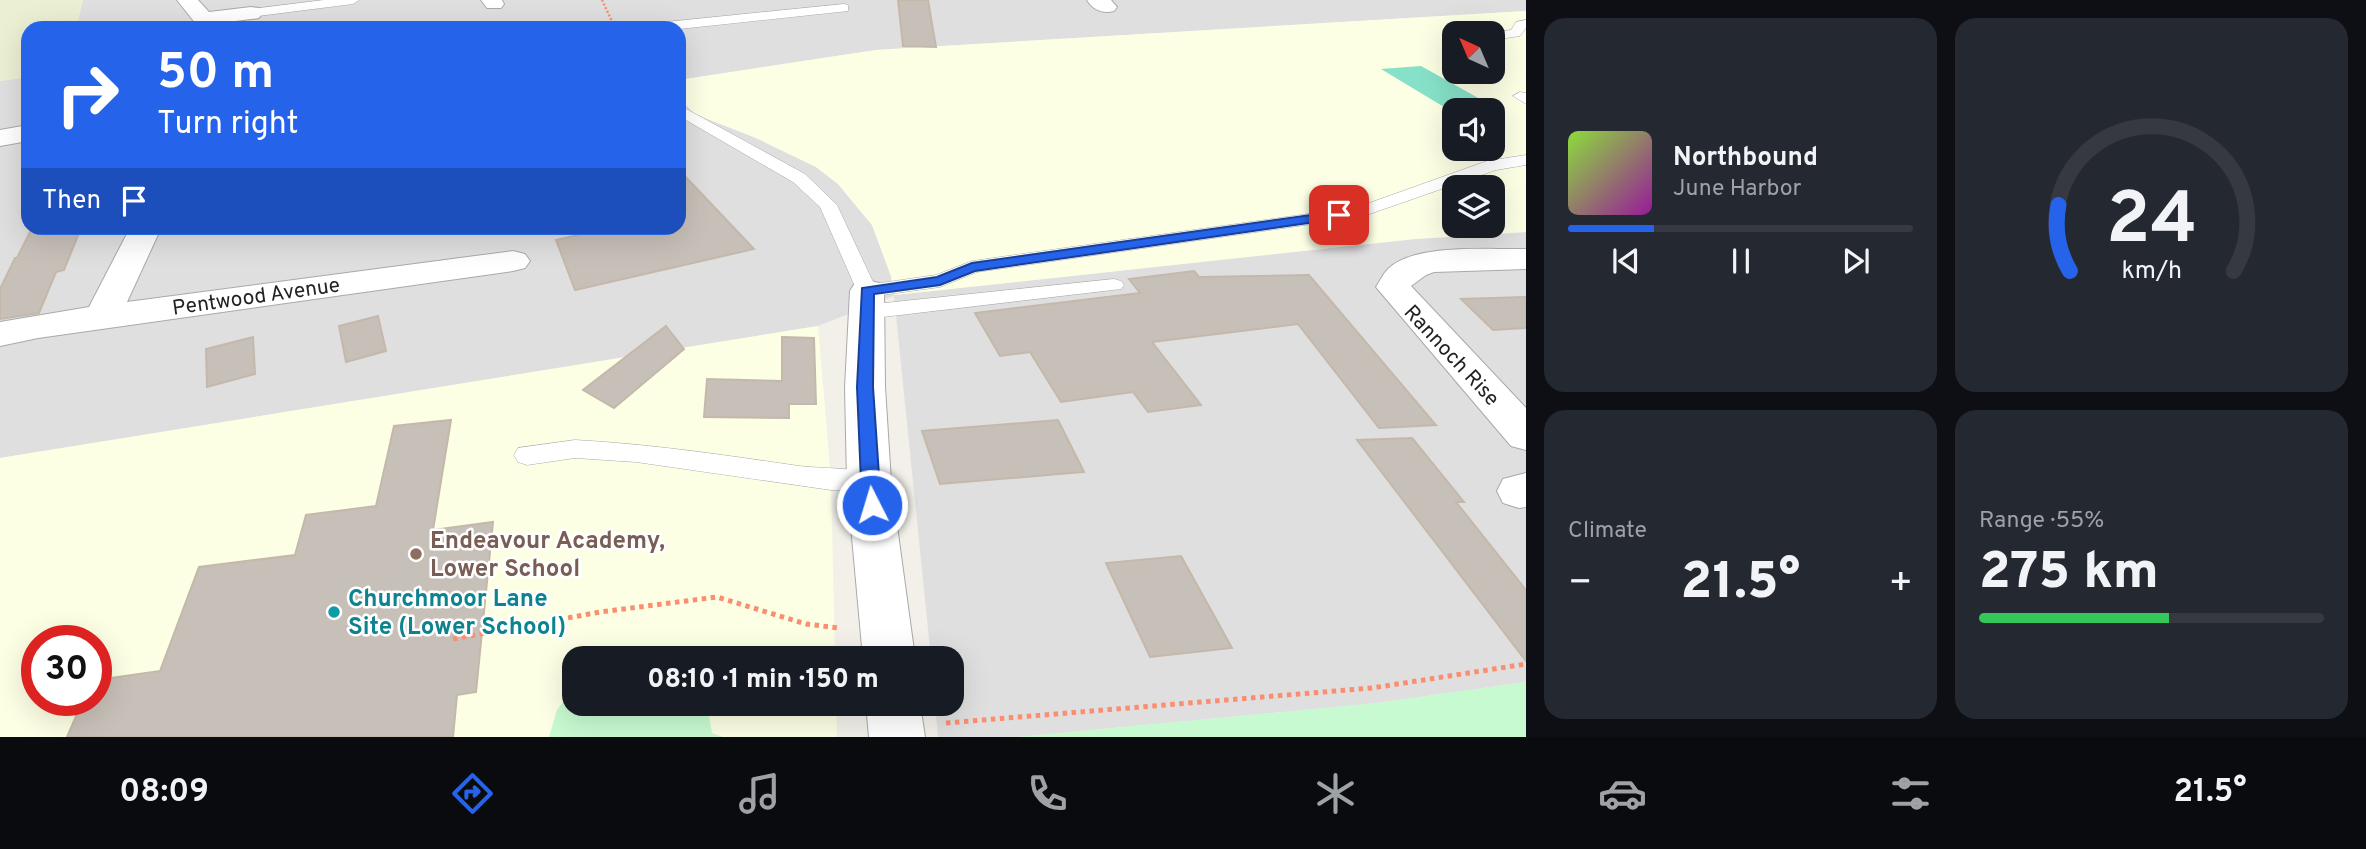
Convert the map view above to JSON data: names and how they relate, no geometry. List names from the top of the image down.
{
  "streets": {
    "street": ["Pentwood Avenue", "Rannoch Rise"]
  },
  "places": ["Endeavour Academy, Lower School", "Churchmoor Lane Site (Lower School)"],
  "north": "top left",
  "page": {
    "turn": ["50 m", "Turn right"],
    "song": ["Northbound", "June Harbor"],
    "then": "Then",
    "tile": [
      "Climate",
      ["Range · 55%", "275 km"]
    ],
    "heat": ["−", "21.5°", "+"],
    "limit": "30",
    "trip": "08:10 · 1 min · 150 m",
    "tabs": ["08:09", "21.5°"],
    "gauge": ["24", "km/h"]
  }
}
